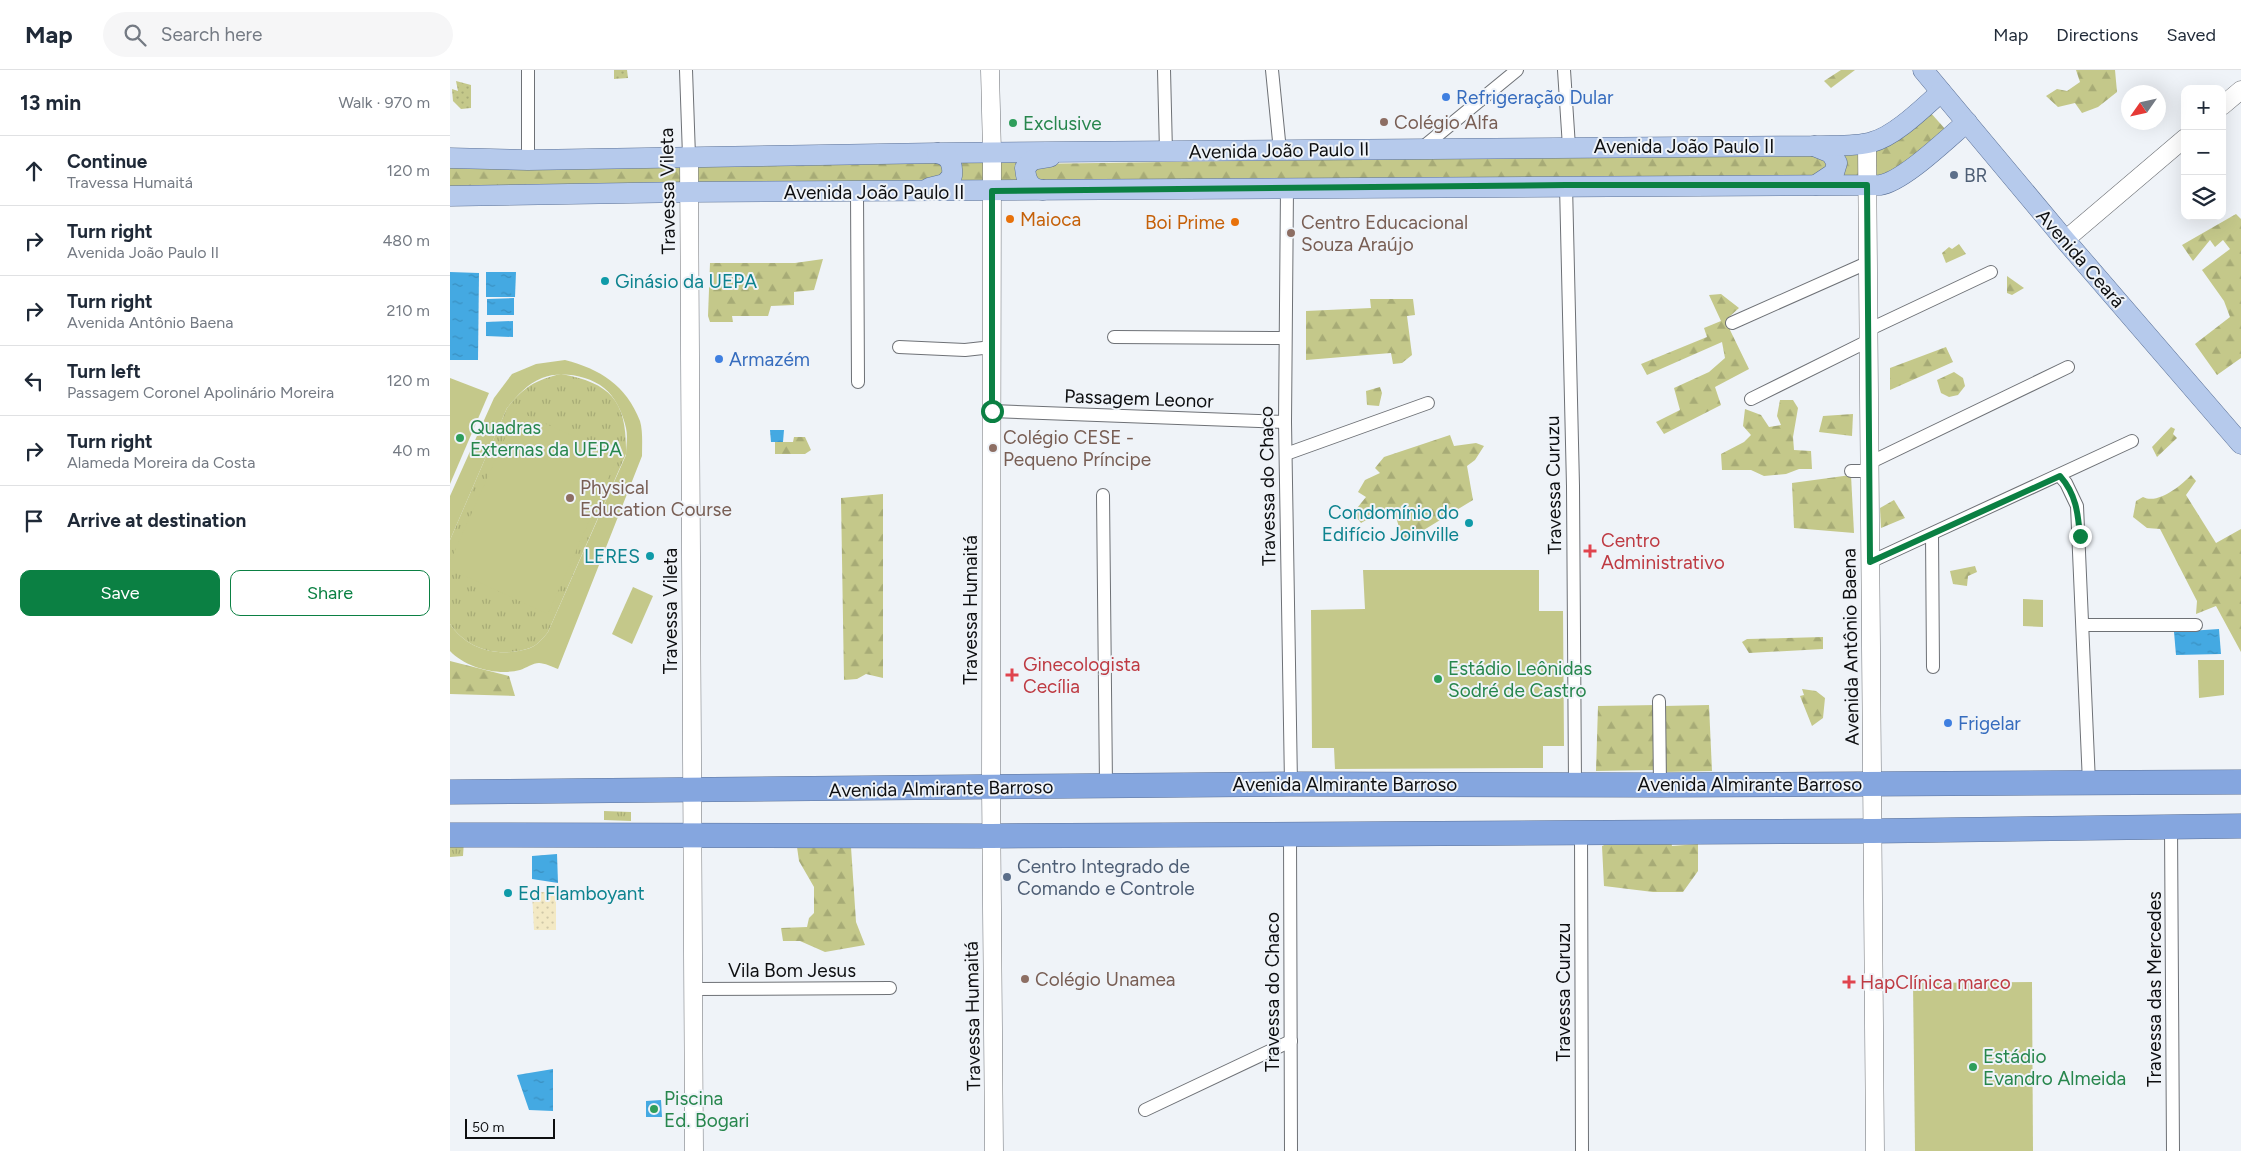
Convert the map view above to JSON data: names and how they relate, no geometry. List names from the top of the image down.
{
  "streets": {
    "highway": ["Avenida Almirante Barroso"],
    "main road": ["Avenida João Paulo II", "Avenida Ceará"],
    "street": [
      "Travessa Vileta",
      "Passagem Leonor",
      "Travessa Curuzu",
      "Travessa do Chaco",
      "Travessa Humaitá",
      "Avenida Antônio Baena",
      "Vila Bom Jesus",
      "Travessa das Mercedes"
    ]
  },
  "crossings": [
    ["Avenida João Paulo II", "Travessa Vileta"],
    ["Avenida João Paulo II", "Avenida Ceará"],
    ["Avenida João Paulo II", "Travessa Curuzu"],
    ["Avenida João Paulo II", "Travessa do Chaco"],
    ["Avenida João Paulo II", "Travessa Humaitá"],
    ["Avenida João Paulo II", "Avenida Antônio Baena"],
    ["Travessa Vileta", "Avenida Almirante Barroso"],
    ["Travessa Vileta", "Vila Bom Jesus"],
    ["Passagem Leonor", "Travessa do Chaco"],
    ["Passagem Leonor", "Travessa Humaitá"],
    ["Travessa Curuzu", "Avenida Almirante Barroso"],
    ["Travessa do Chaco", "Avenida Almirante Barroso"],
    ["Travessa Humaitá", "Avenida Almirante Barroso"],
    ["Avenida Antônio Baena", "Avenida Almirante Barroso"]
  ],
  "places": {
    "other": [
      "Refrigeração Dular",
      "Colégio Alfa",
      "Exclusive",
      "BR",
      "Maioca",
      "Boi Prime",
      "Centro Educacional Souza Araújo",
      "Ginásio da UEPA",
      "Armazém",
      "Quadras Externas da UEPA",
      "Colégio CESE - Pequeno Príncipe",
      "Physical Education Course",
      "Condomínio do Edifício Joinville",
      "LERES",
      "Estádio Leônidas Sodré de Castro",
      "Frigelar",
      "Centro Integrado de Comando e Controle",
      "Ed Flamboyant",
      "Colégio Unamea",
      "Estádio Evandro Almeida",
      "Piscina Ed. Bogari"
    ],
    "health": ["Centro Administrativo", "Ginecologista Cecília", "HapClínica marco"]
  },
  "scale_bar": "50 m",
  "north": "bottom left",
  "page": {
    "header": "Map",
    "search": "Search here",
    "nav": ["Map", "Directions", "Saved"],
    "heading": ["13 min", "Walk · 970 m"],
    "map_buttons": ["+", "−"],
    "list": [
      ["Continue", "Travessa Humaitá", "120 m"],
      ["Turn right", "Avenida João Paulo II", "480 m"],
      ["Turn right", "Avenida Antônio Baena", "210 m"],
      ["Turn left", "Passagem Coronel Apolinário Moreira", "120 m"],
      ["Turn right", "Alameda Moreira da Costa", "40 m"],
      "Arrive at destination"
    ],
    "buttons": ["Save", "Share"],
    "scale": "50 m"
  }
}
